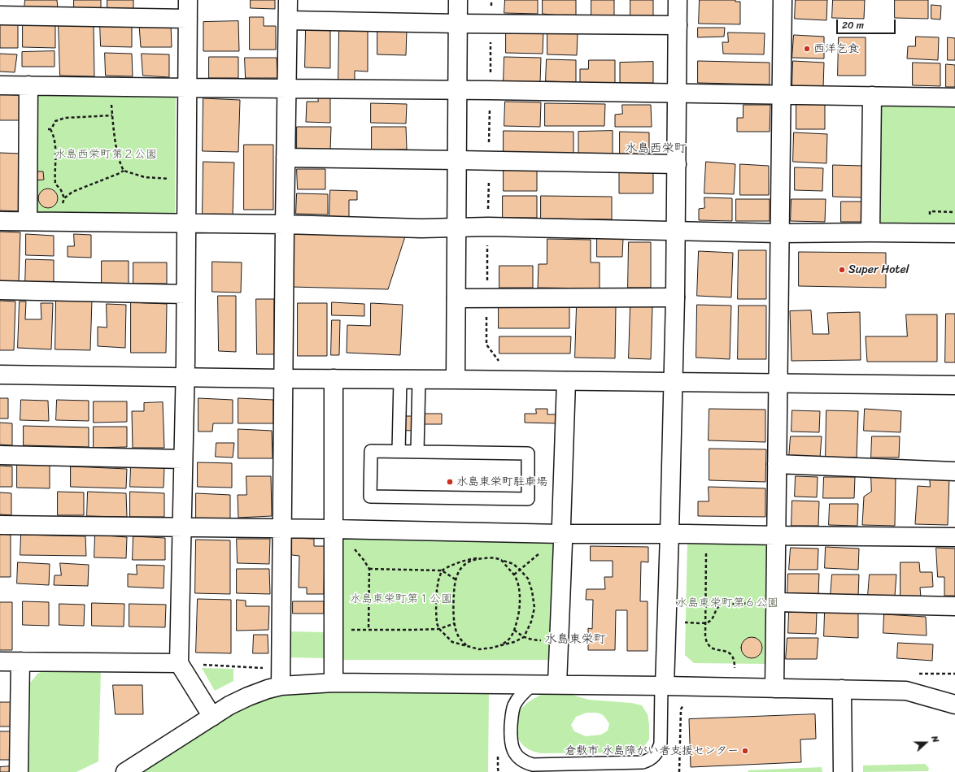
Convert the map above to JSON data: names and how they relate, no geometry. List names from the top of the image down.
{
  "districts": ["水島西栄町", "水島東栄町"],
  "parks": ["水島西栄町第２公園", "水島東栄町第１公園", "水島東栄町第６公園"],
  "places": [
    "西洋乞食",
    "Super Hotel",
    "水島東栄町駐車場",
    "倉敷市 水島障がい者支援センター"
  ],
  "scale_bar": "20 m",
  "north": "right"
}
